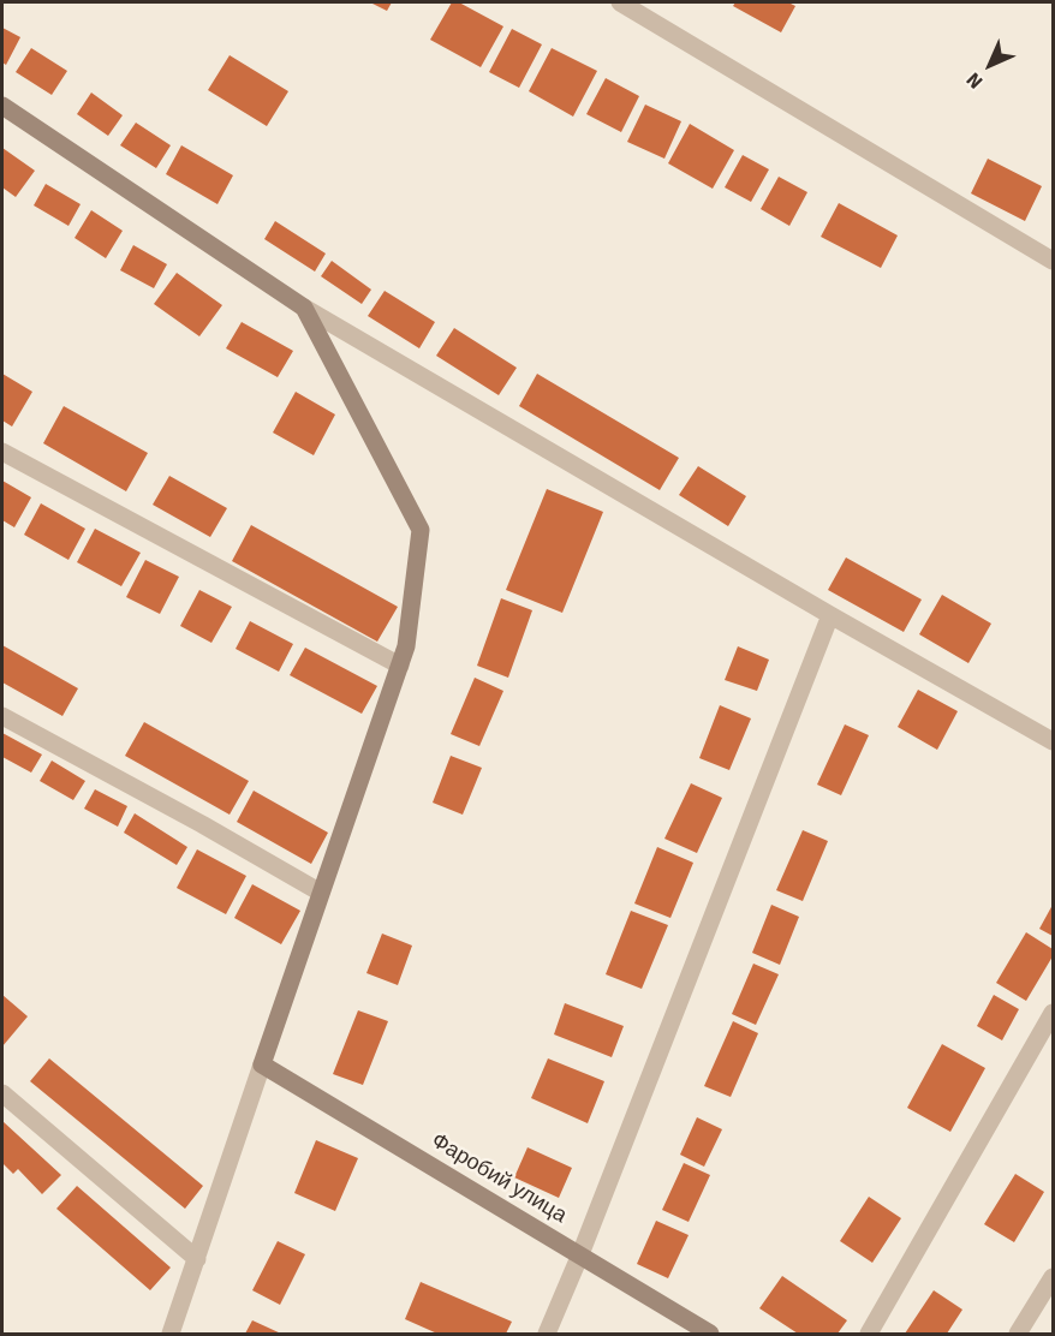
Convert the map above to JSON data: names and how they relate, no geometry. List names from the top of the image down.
{
  "streets": {
    "street": ["Фаробий улица"]
  },
  "north": "bottom left"
}
